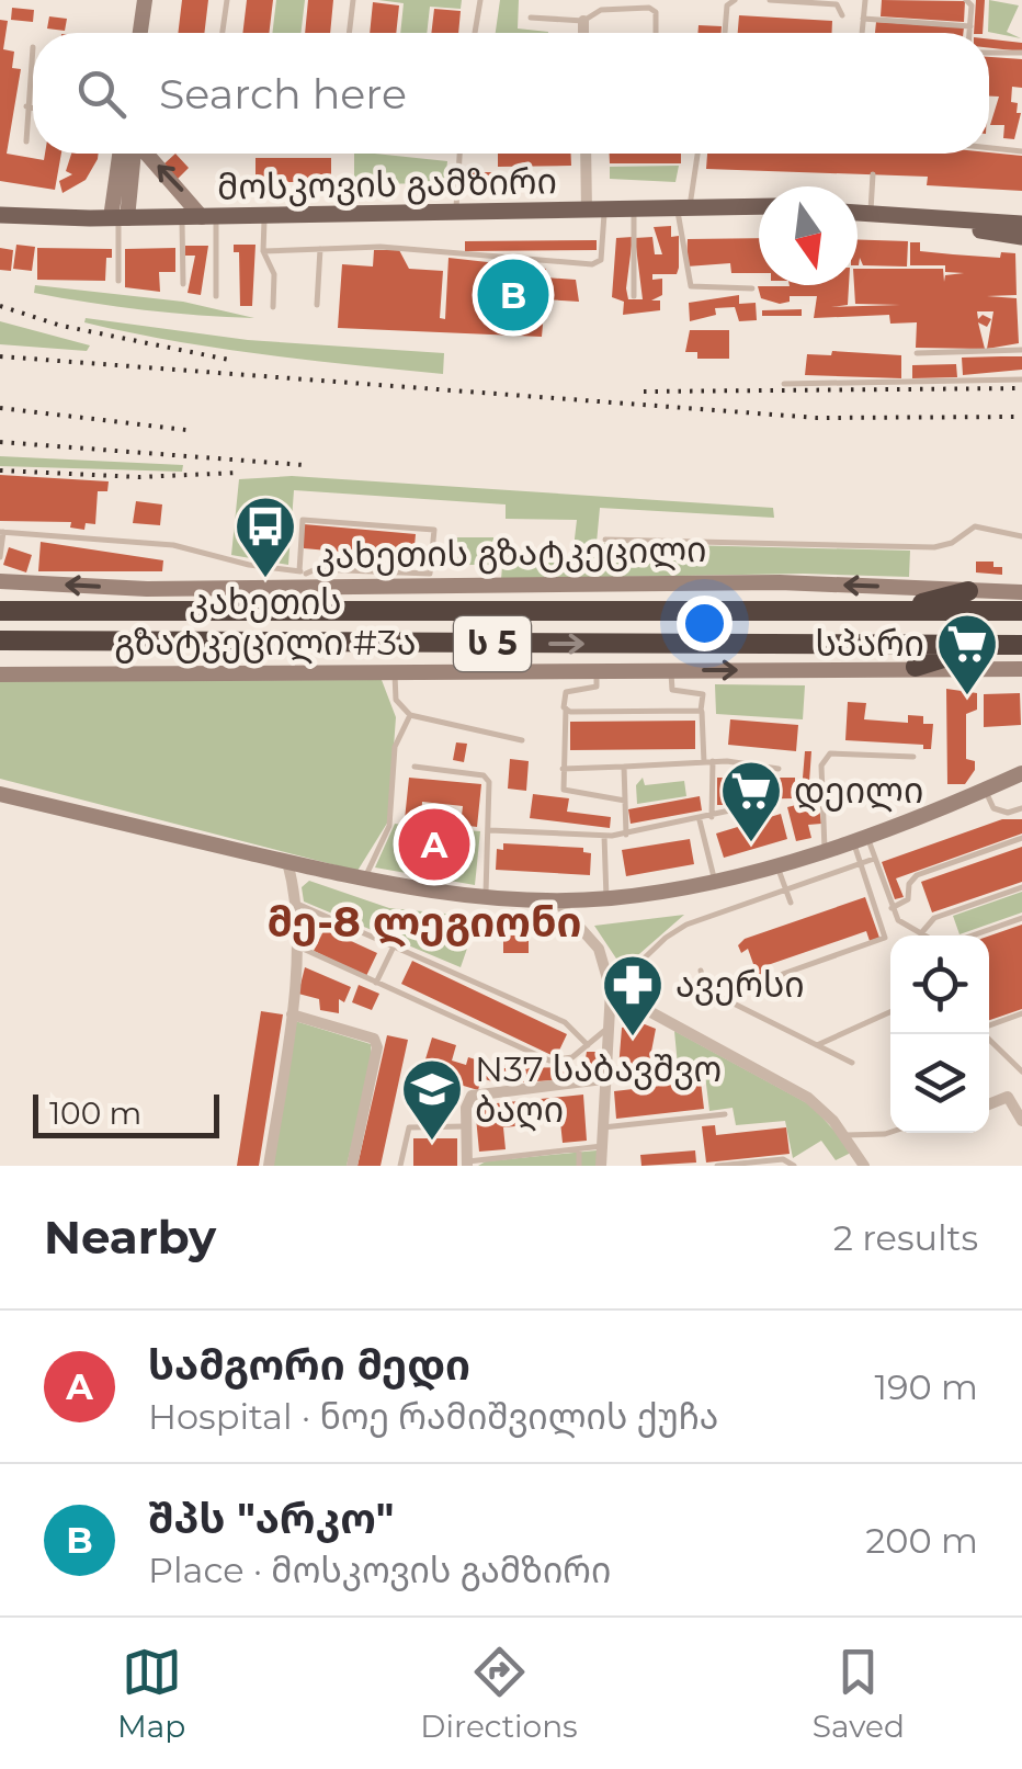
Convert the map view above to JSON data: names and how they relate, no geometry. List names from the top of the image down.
{
  "streets": {
    "highway": ["კახეთის გზატკეცილი", "ს 5"],
    "main road": ["მოსკოვის გამზირი"]
  },
  "districts": ["მე-8 ლეგიონი"],
  "places": {
    "bus stop": ["კახეთის გზატკეცილი #3ა"],
    "supermarket": ["სპარი", "დეილი"],
    "pharmacy": ["ავერსი"],
    "school or university": ["N37 საბავშვო ბაღი"]
  },
  "scale_bar": "100 m",
  "north": "bottom",
  "page": {
    "search": "Search here",
    "pins": ["B", "A"],
    "scale": "100 m",
    "heading": ["Nearby", "2 results"],
    "list": [
      {
        "mark": "A",
        "name": "სამგორი მედი",
        "note": "Hospital · ნოე რამიშვილის ქუჩა",
        "value": "190 m"
      },
      {
        "mark": "B",
        "name": "შპს \"არკო\"",
        "note": "Place · მოსკოვის გამზირი",
        "value": "200 m"
      }
    ],
    "nav": ["Map", "Directions", "Saved"]
  }
}
